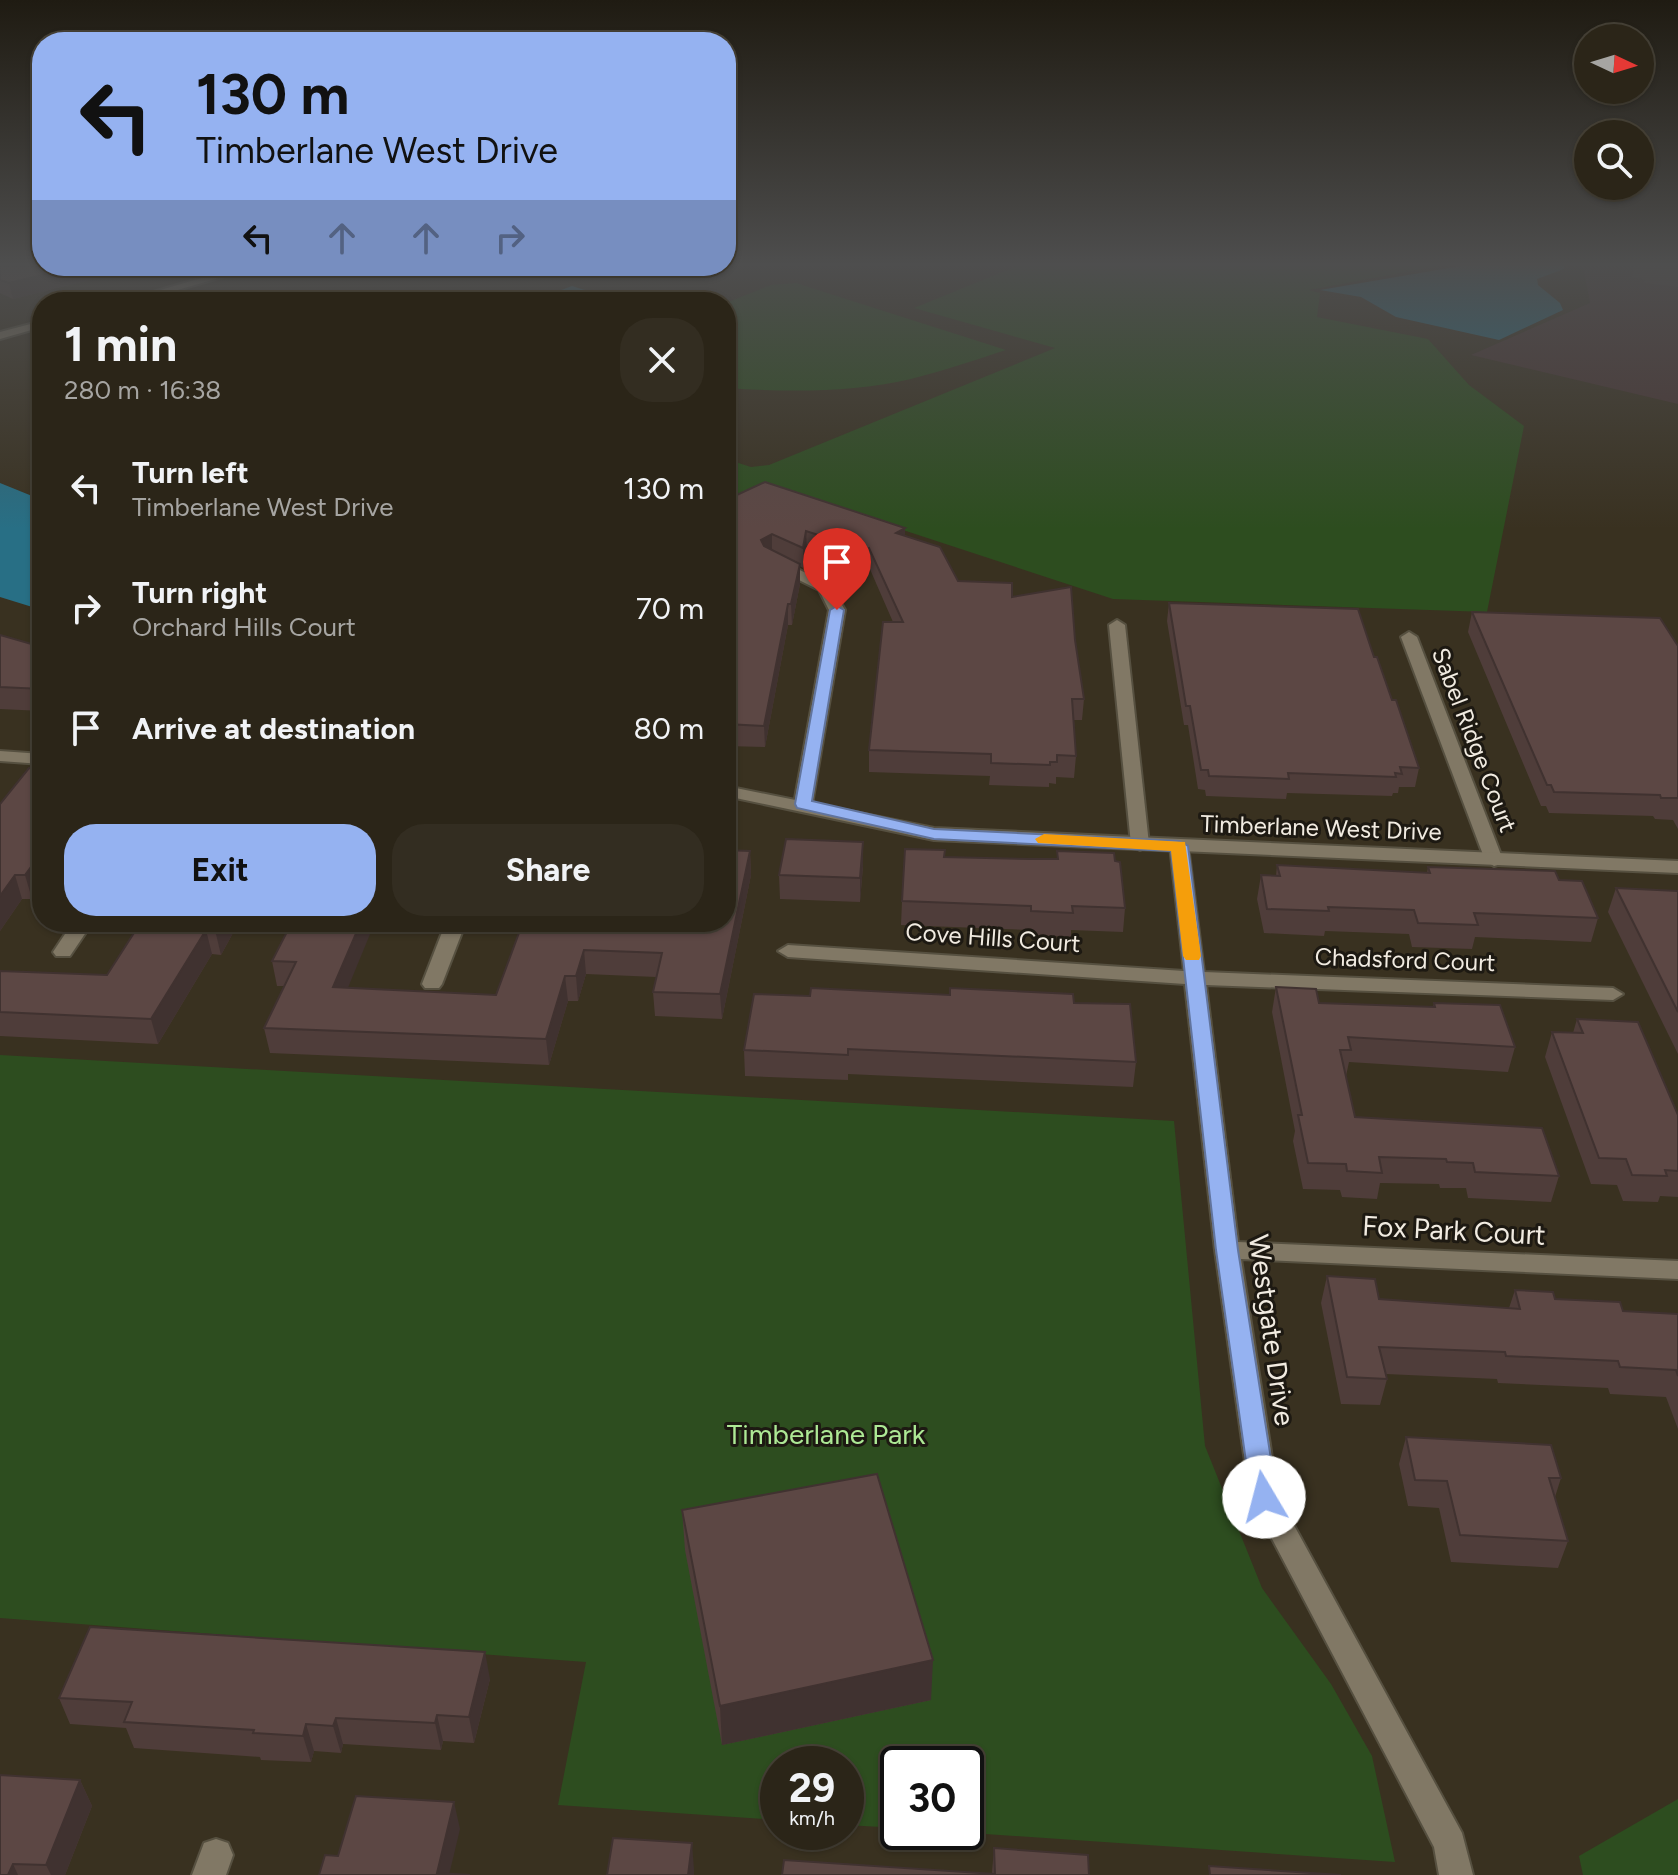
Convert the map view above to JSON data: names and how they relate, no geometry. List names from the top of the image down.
{
  "streets": {
    "street": [
      "Sabel Ridge Court",
      "Timberlane West Drive",
      "Cove Hills Court",
      "Chadsford Court",
      "Fox Park Court",
      "Westgate Drive"
    ]
  },
  "crossings": [
    ["Sabel Ridge Court", "Timberlane West Drive"],
    ["Timberlane West Drive", "Westgate Drive"],
    ["Cove Hills Court", "Chadsford Court"],
    ["Cove Hills Court", "Westgate Drive"],
    ["Chadsford Court", "Westgate Drive"],
    ["Fox Park Court", "Westgate Drive"]
  ],
  "parks": ["Timberlane Park"],
  "north": "right",
  "page": {
    "turn": ["130 m", "Timberlane West Drive"],
    "heading": ["1 min", "280 m · 16:38"],
    "list": [
      {
        "name": "Turn left",
        "note": "Timberlane West Drive",
        "value": "130 m"
      },
      {
        "name": "Turn right",
        "note": "Orchard Hills Court",
        "value": "70 m"
      },
      {
        "name": "Arrive at destination",
        "value": "80 m"
      }
    ],
    "buttons": ["Exit", "Share"],
    "speed": "29 km/h",
    "limit": "30"
  }
}
